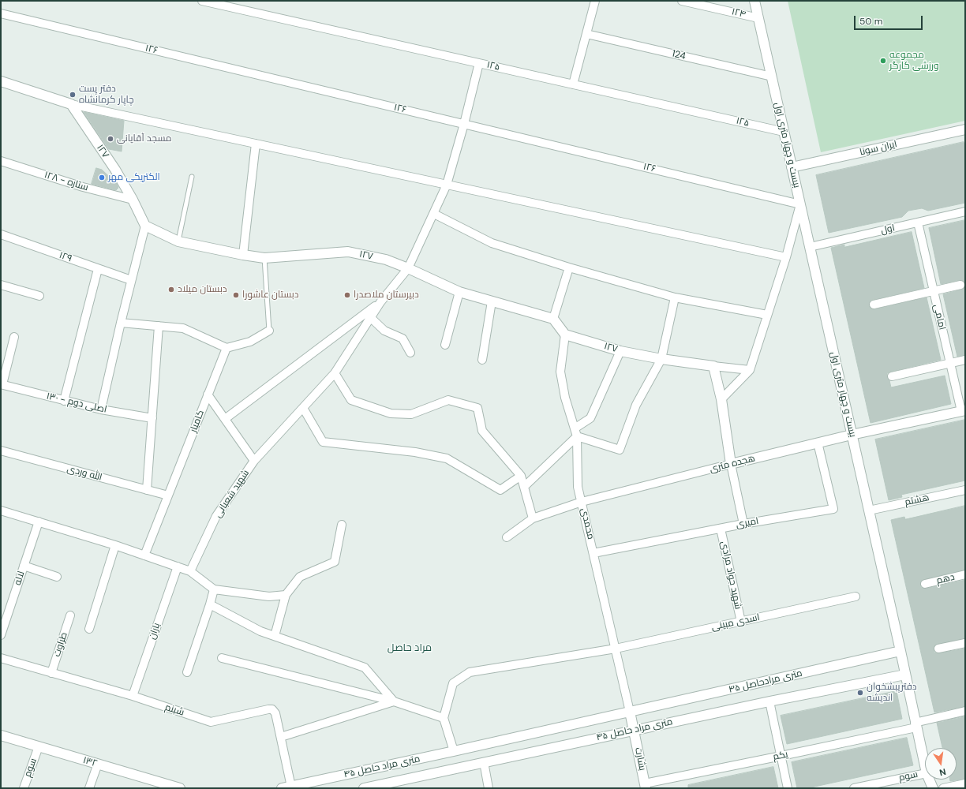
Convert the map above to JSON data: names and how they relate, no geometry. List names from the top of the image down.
{
  "streets": {
    "street": [
      "۱۲۴",
      "۱۲۶",
      "124",
      "۱۲۵",
      "بیست و چهار متری اول",
      "ایران سونا",
      "۱۲۷",
      "۱۲۸ - ستاره",
      "اول",
      "۱۲۹",
      "امامی",
      "اصلی دوم - ۱۳۰",
      "کامیار",
      "هجده متری",
      "الله وردی",
      "شهید شعبانی",
      "هشتم",
      "امیری",
      "محمدی",
      "شهید جواد مرادی",
      "لاله",
      "دهم",
      "اسدی مبینی",
      "باران",
      "طراوت",
      "۴۵ متری مرادحاصل",
      "شبنم",
      "۴۵ متری مراد حاصل",
      "یکم",
      "بشارت",
      "۱۳۲",
      "سوم"
    ]
  },
  "crossings": [
    ["۱۲۴", "بیست و چهار متری اول"],
    ["۱۲۶", "بیست و چهار متری اول"],
    ["۱۲۶", "شهید شعبانی"],
    ["124", "بیست و چهار متری اول"],
    ["۱۲۵", "بیست و چهار متری اول"],
    ["۱۲۵", "شهید شعبانی"],
    ["بیست و چهار متری اول", "ایران سونا"],
    ["بیست و چهار متری اول", "اول"],
    ["بیست و چهار متری اول", "هجده متری"],
    ["بیست و چهار متری اول", "هشتم"],
    ["بیست و چهار متری اول", "۴۵ متری مرادحاصل"],
    ["بیست و چهار متری اول", "۴۵ متری مراد حاصل"],
    ["بیست و چهار متری اول", "یکم"],
    ["۱۲۷", "۱۲۸ - ستاره"],
    ["۱۲۷", "شهید شعبانی"],
    ["۱۲۷", "محمدی"],
    ["اول", "امامی"],
    ["امامی", "هجده متری"],
    ["کامیار", "الله وردی"],
    ["هجده متری", "امیری"],
    ["هجده متری", "محمدی"],
    ["امیری", "محمدی"],
    ["امیری", "شهید جواد مرادی"],
    ["محمدی", "اسدی مبینی"],
    ["محمدی", "۴۵ متری مرادحاصل"],
    ["محمدی", "۴۵ متری مراد حاصل"],
    ["محمدی", "بشارت"],
    ["شهید جواد مرادی", "اسدی مبینی"],
    ["باران", "شبنم"],
    ["طراوت", "شبنم"],
    ["۴۵ متری مرادحاصل", "۴۵ متری مراد حاصل"],
    ["۴۵ متری مرادحاصل", "بشارت"],
    ["شبنم", "۴۵ متری مراد حاصل"],
    ["۴۵ متری مراد حاصل", "بشارت"],
    ["یکم", "بشارت"],
    ["۱۳۲", "سوم"]
  ],
  "districts": ["مراد حاصل"],
  "places": [
    "مجموعه ورزشی کارگر",
    "دفتر پست چاپار کرمانشاه",
    "مسجد آقایانی",
    "الکتریکی مهر",
    "دبستان میلاد",
    "دبستان عاشورا",
    "دبیرستان ملاصدرا",
    "دفترپبشخوان اندیشه"
  ],
  "scale_bar": "50 m",
  "north": "bottom"
}
